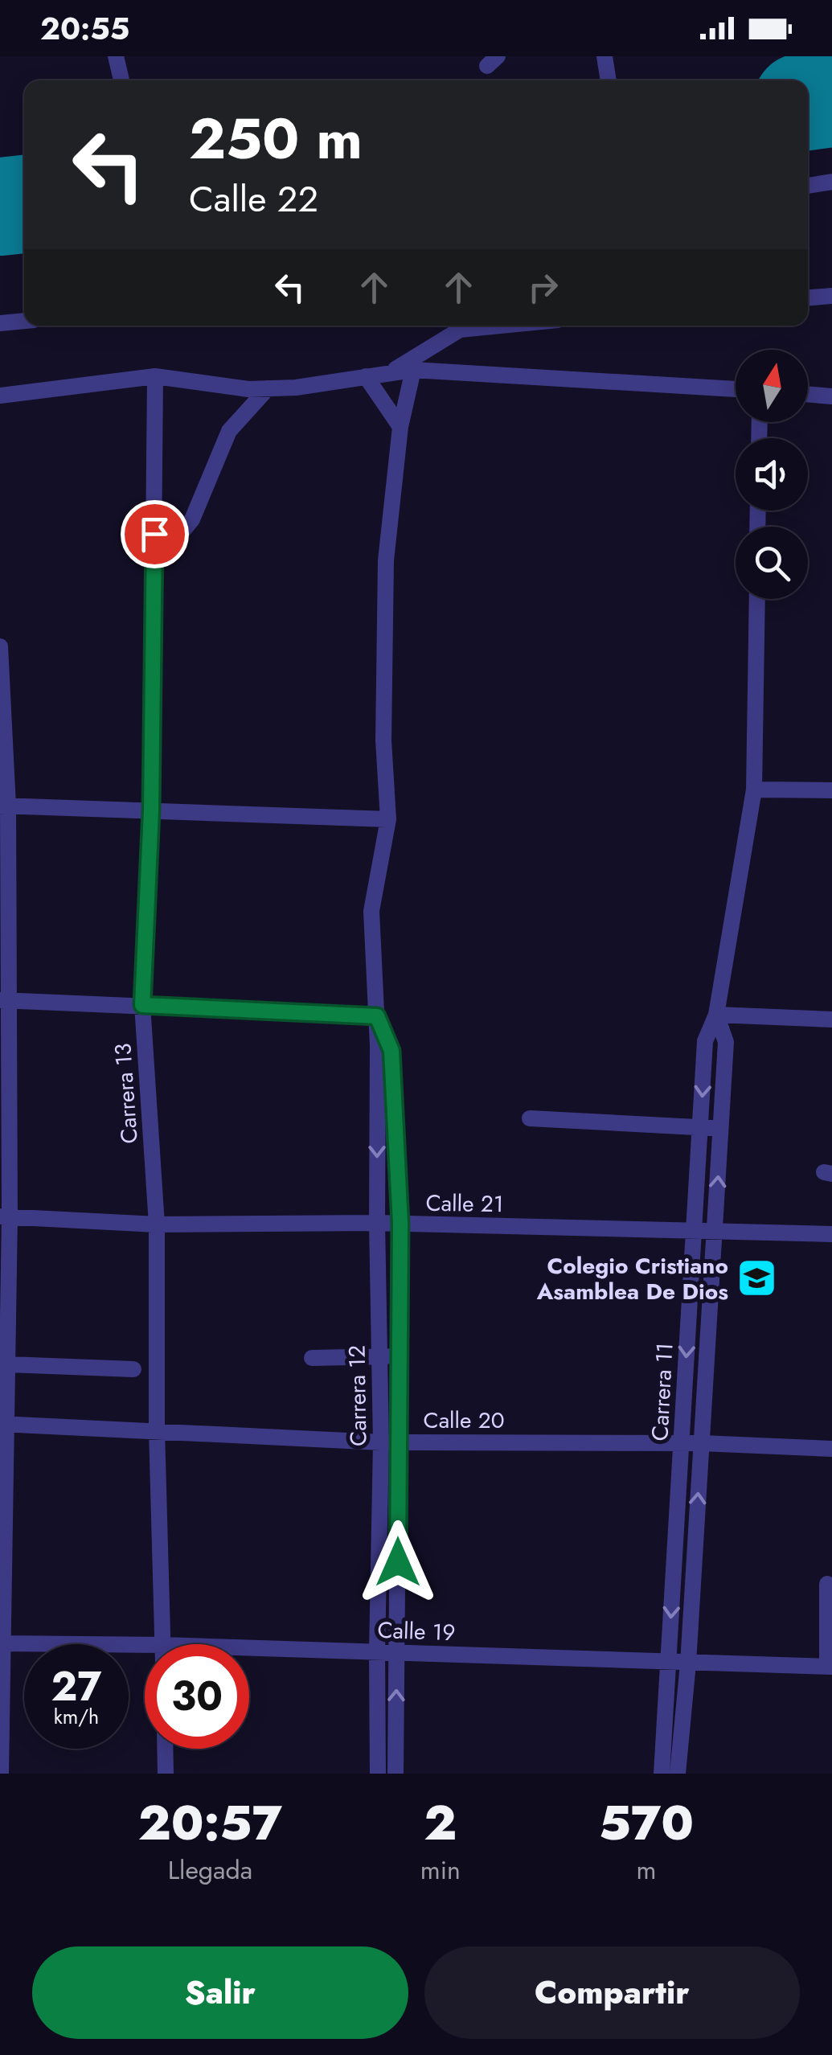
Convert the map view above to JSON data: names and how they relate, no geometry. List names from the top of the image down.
{
  "streets": {
    "street": [
      "Carrera 13",
      "Calle 21",
      "Carrera 11",
      "Carrera 12",
      "Calle 20",
      "Calle 19"
    ]
  },
  "crossings": [
    ["Carrera 13", "Calle 21"],
    ["Carrera 13", "Calle 20"],
    ["Calle 21", "Carrera 11"],
    ["Calle 21", "Carrera 12"],
    ["Carrera 11", "Calle 20"],
    ["Carrera 11", "Calle 19"],
    ["Carrera 12", "Calle 20"],
    ["Carrera 12", "Calle 19"]
  ],
  "places": {
    "school or university": ["Colegio Cristiano Asamblea De Dios"]
  },
  "north": "top",
  "page": {
    "status": "20:55",
    "turn": ["250 m", "Calle 22"],
    "speed": "27 km/h",
    "limit": "30",
    "eta": [
      "20:57",
      "Llegada",
      "2",
      "min",
      "570",
      "m"
    ],
    "buttons": ["Salir", "Compartir"]
  }
}
